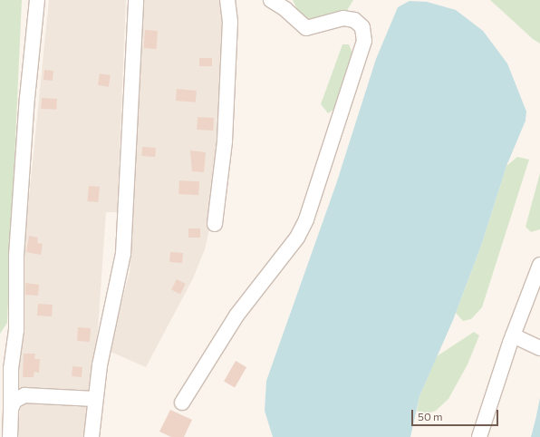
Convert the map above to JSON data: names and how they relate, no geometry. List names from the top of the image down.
{
  "scale_bar": "50 m"
}
